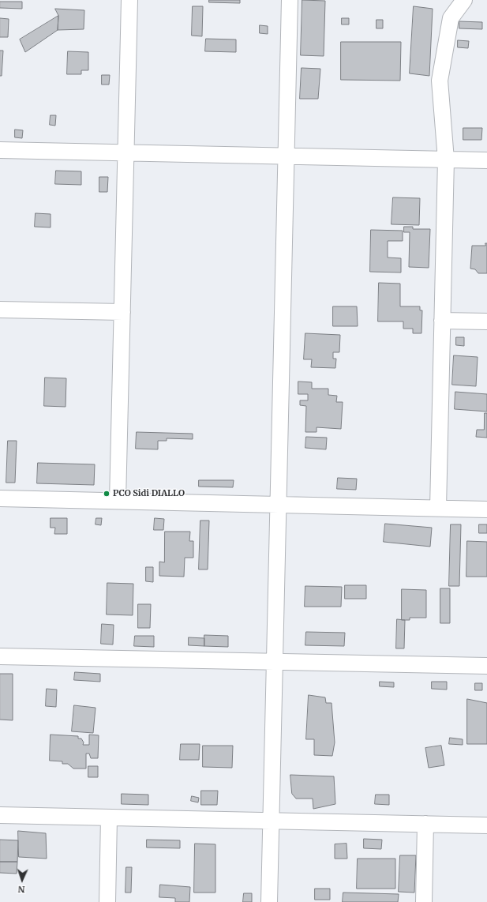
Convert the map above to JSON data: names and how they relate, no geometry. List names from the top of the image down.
{
  "places": ["PCO Sidi DIALLO"],
  "north": "bottom"
}
